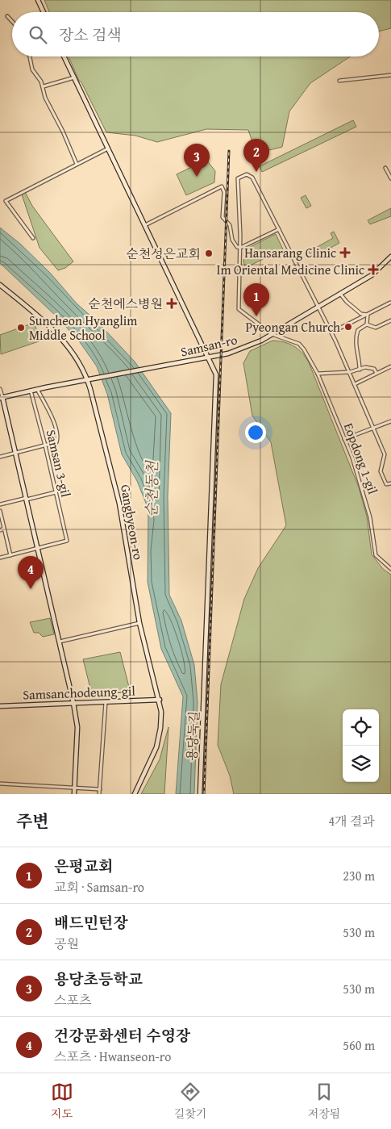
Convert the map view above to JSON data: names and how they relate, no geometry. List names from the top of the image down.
{
  "streets": {
    "street": [
      "Samsan-ro",
      "Eopdong 1-gil",
      "Samsan 3-gil",
      "Gangbyeon-ro",
      "Samsanchodeung-gil",
      "용당둑길"
    ]
  },
  "crossings": [
    ["Samsan-ro", "Eopdong 1-gil"],
    ["Samsan-ro", "Gangbyeon-ro"],
    ["Samsan-ro", "용당둑길"],
    ["Gangbyeon-ro", "Samsanchodeung-gil"]
  ],
  "water": ["순천동천"],
  "places": {
    "health": ["Hansarang Clinic", "Im Oriental Medicine Clinic", "순천에스병원"],
    "other": ["순천성은교회", "Pyeongan Church", "Suncheon Hyanglim Middle School"]
  },
  "page": {
    "search": "장소 검색",
    "pins": [
      "2",
      "3",
      "1",
      "4"
    ],
    "heading": ["주변", "4개 결과"],
    "list": [
      {
        "mark": "1",
        "name": "은평교회",
        "note": "교회 · Samsan-ro",
        "value": "230 m"
      },
      {
        "mark": "2",
        "name": "배드민턴장",
        "note": "공원",
        "value": "530 m"
      },
      {
        "mark": "3",
        "name": "용당초등학교",
        "note": "스포츠",
        "value": "530 m"
      },
      {
        "mark": "4",
        "name": "건강문화센터 수영장",
        "note": "스포츠 · Hwanseon-ro",
        "value": "560 m"
      }
    ],
    "nav": ["지도", "길찾기", "저장됨"]
  }
}
